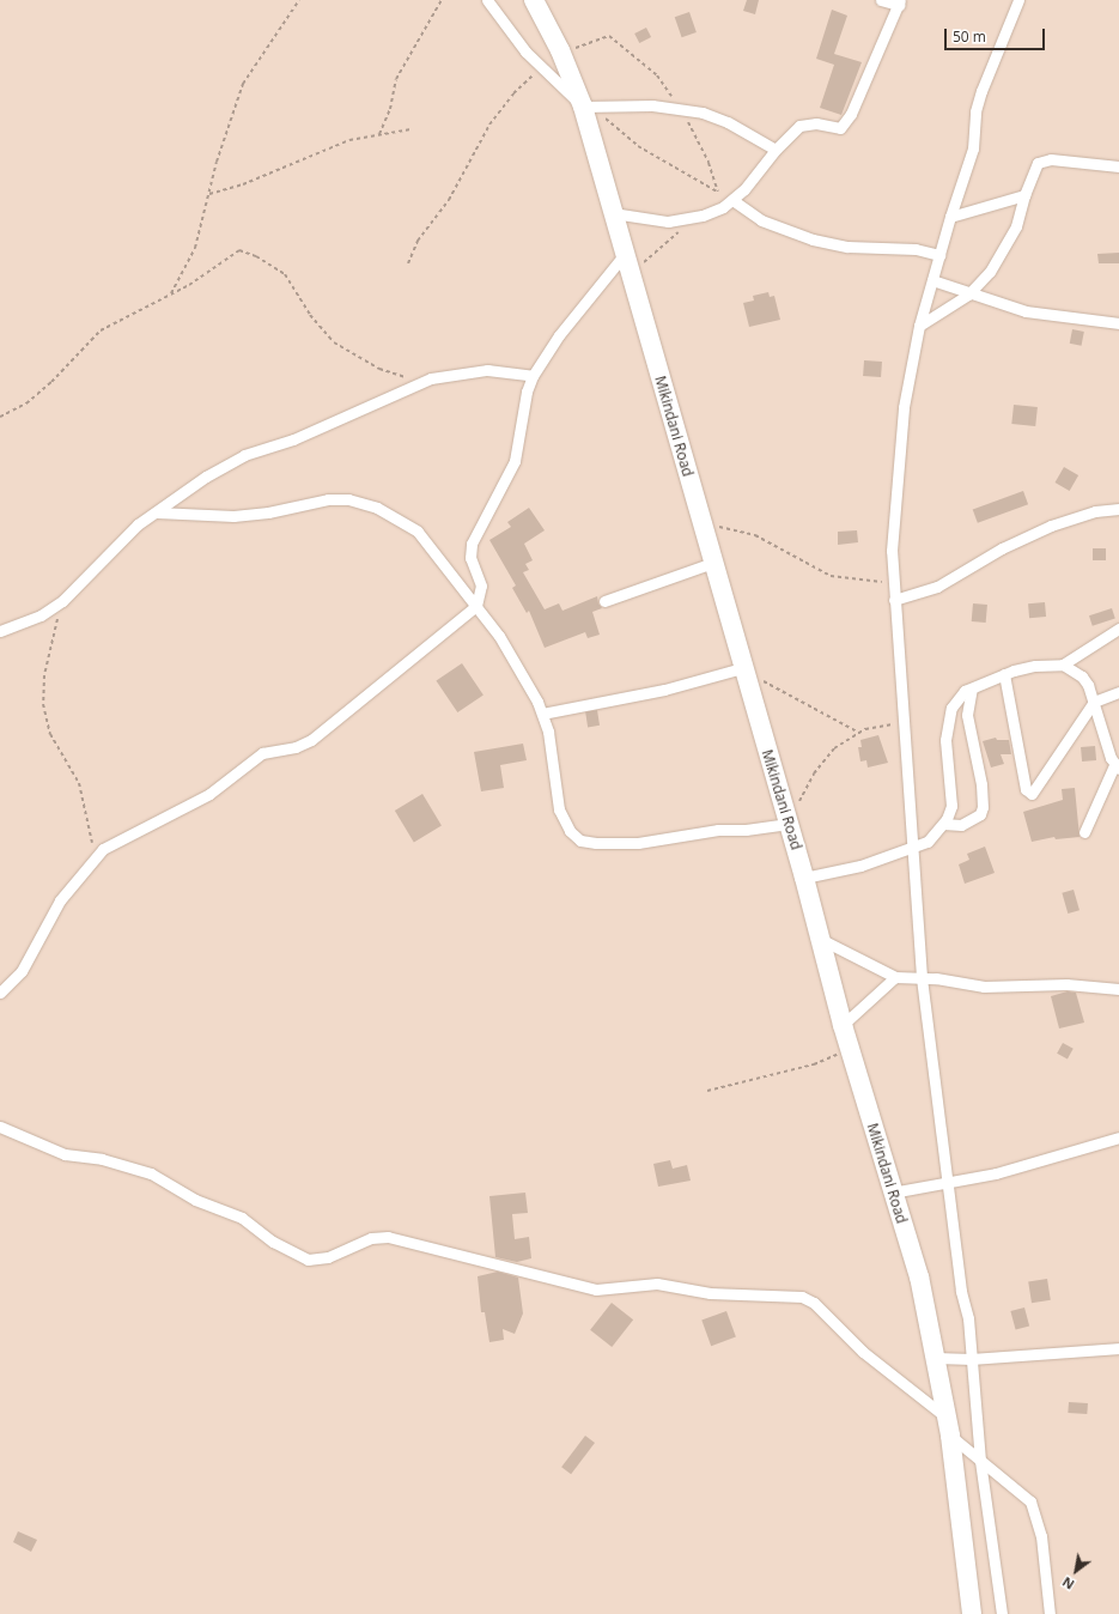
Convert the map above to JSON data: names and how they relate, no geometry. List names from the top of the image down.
{
  "streets": {
    "highway": ["Mikindani Road"]
  },
  "scale_bar": "50 m",
  "north": "bottom left"
}
